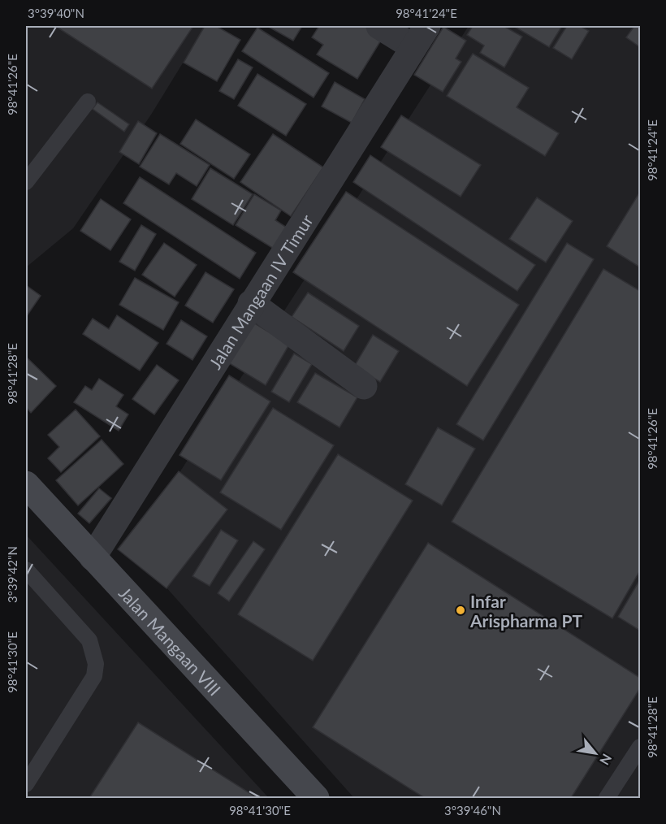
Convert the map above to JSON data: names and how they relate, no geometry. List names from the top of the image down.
{
  "streets": {
    "street": ["Jalan Mangaan IV Timur", "Jalan Mangaan VIII"]
  },
  "crossings": [
    ["Jalan Mangaan IV Timur", "Jalan Mangaan VIII"]
  ],
  "places": ["Infar Arispharma PT"],
  "north": "bottom right",
  "coordinates": [
    "3°39'40\"N",
    "98°41'24\"E",
    "98°41'26\"E",
    "98°41'28\"E",
    "3°39'42\"N",
    "98°41'30\"E",
    "3°39'46\"N"
  ]
}
